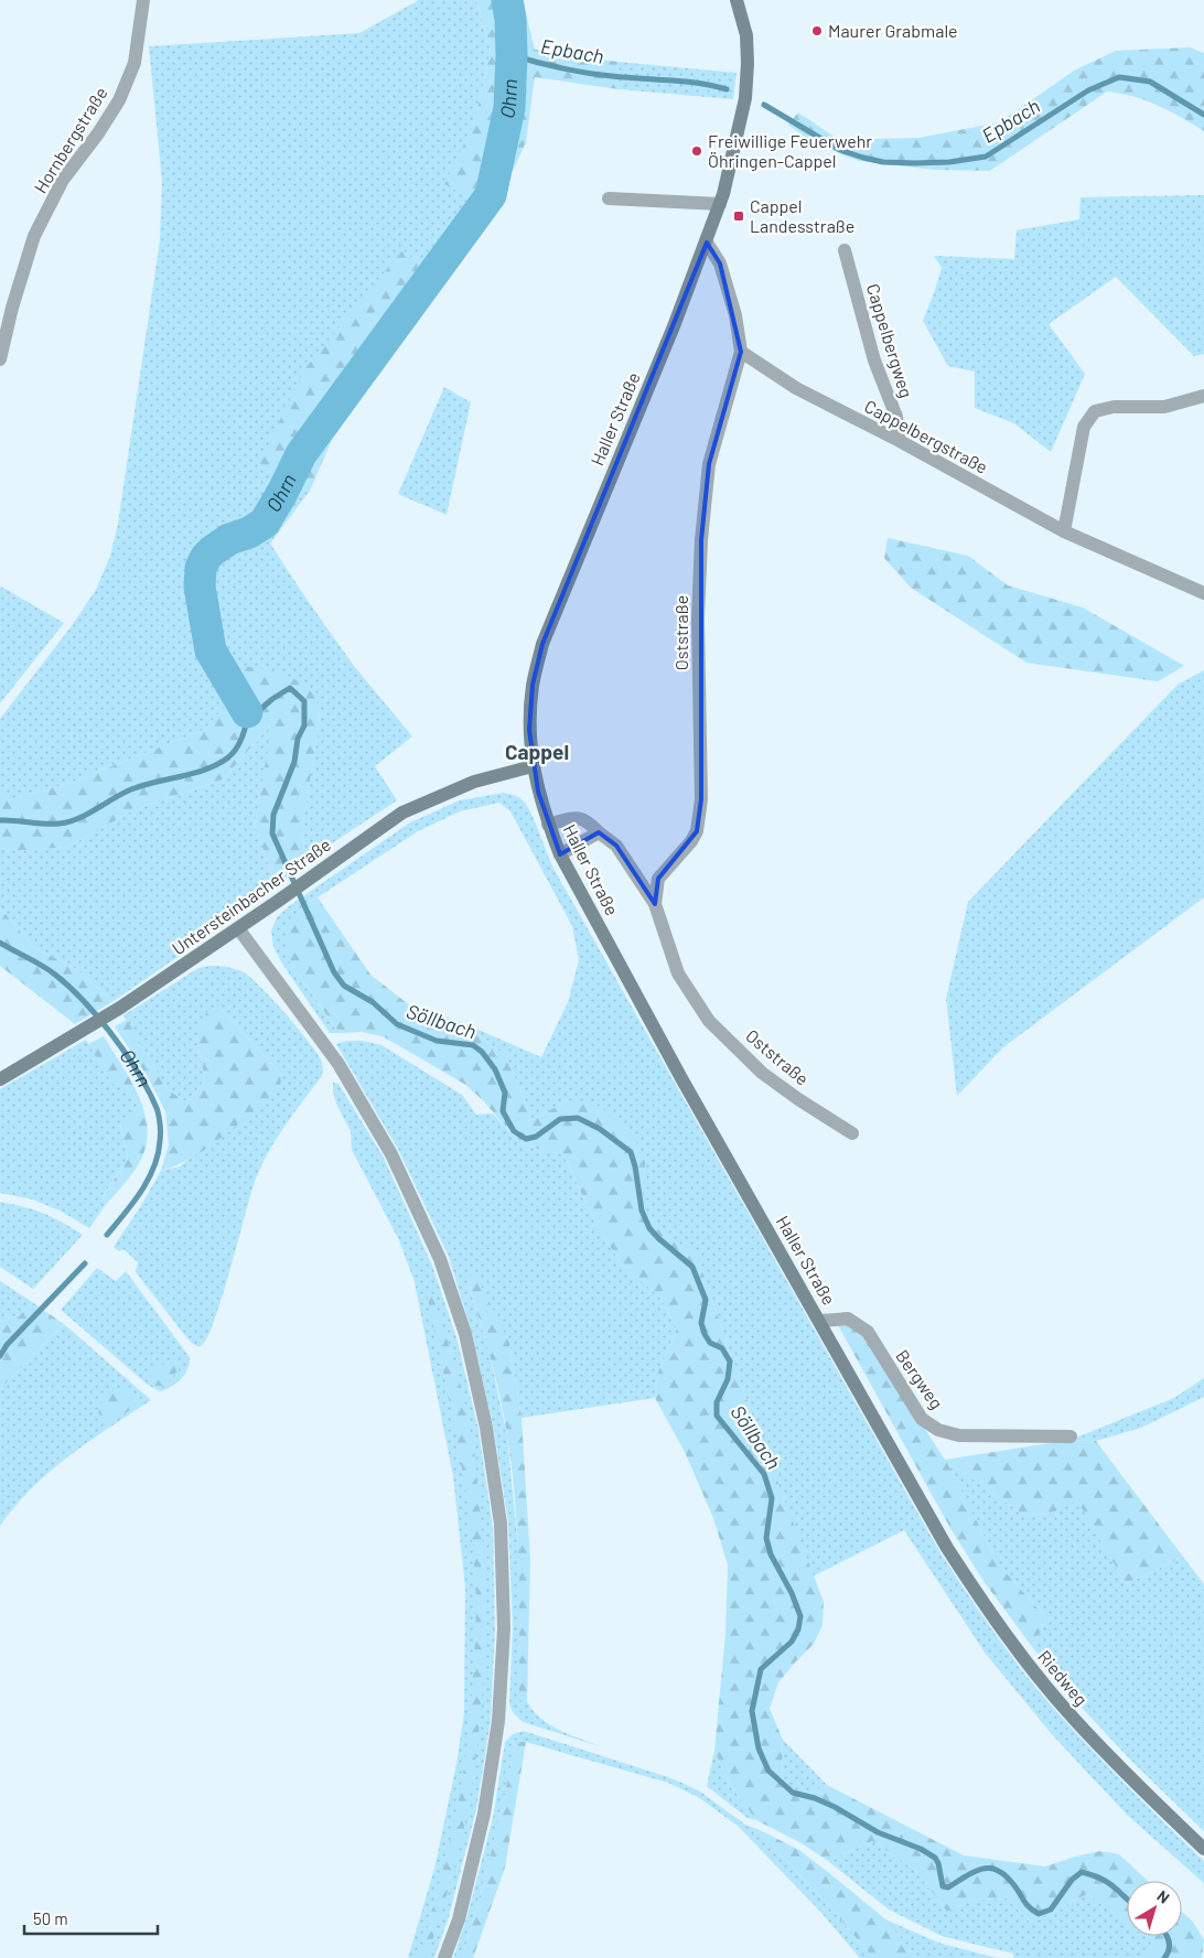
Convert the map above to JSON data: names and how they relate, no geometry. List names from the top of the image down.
{
  "streets": {
    "main road": ["Haller Straße", "Untersteinbacher Straße", "Riedweg"],
    "street": [
      "Hornbergstraße",
      "Cappelbergweg",
      "Cappelbergstraße",
      "Oststraße",
      "Bergweg"
    ]
  },
  "crossings": [
    ["Cappelbergweg", "Cappelbergstraße"],
    ["Haller Straße", "Oststraße"],
    ["Haller Straße", "Untersteinbacher Straße"],
    ["Haller Straße", "Bergweg"],
    ["Haller Straße", "Riedweg"],
    ["Cappelbergstraße", "Oststraße"]
  ],
  "districts": ["Cappel"],
  "water": ["Epbach", "Ohrn", "Söllbach"],
  "places": {
    "other": ["Maurer Grabmale", "Freiwillige Feuerwehr Öhringen-Cappel"],
    "transit": ["Cappel Landesstraße"]
  },
  "scale_bar": "50 m",
  "north": "top right"
}
